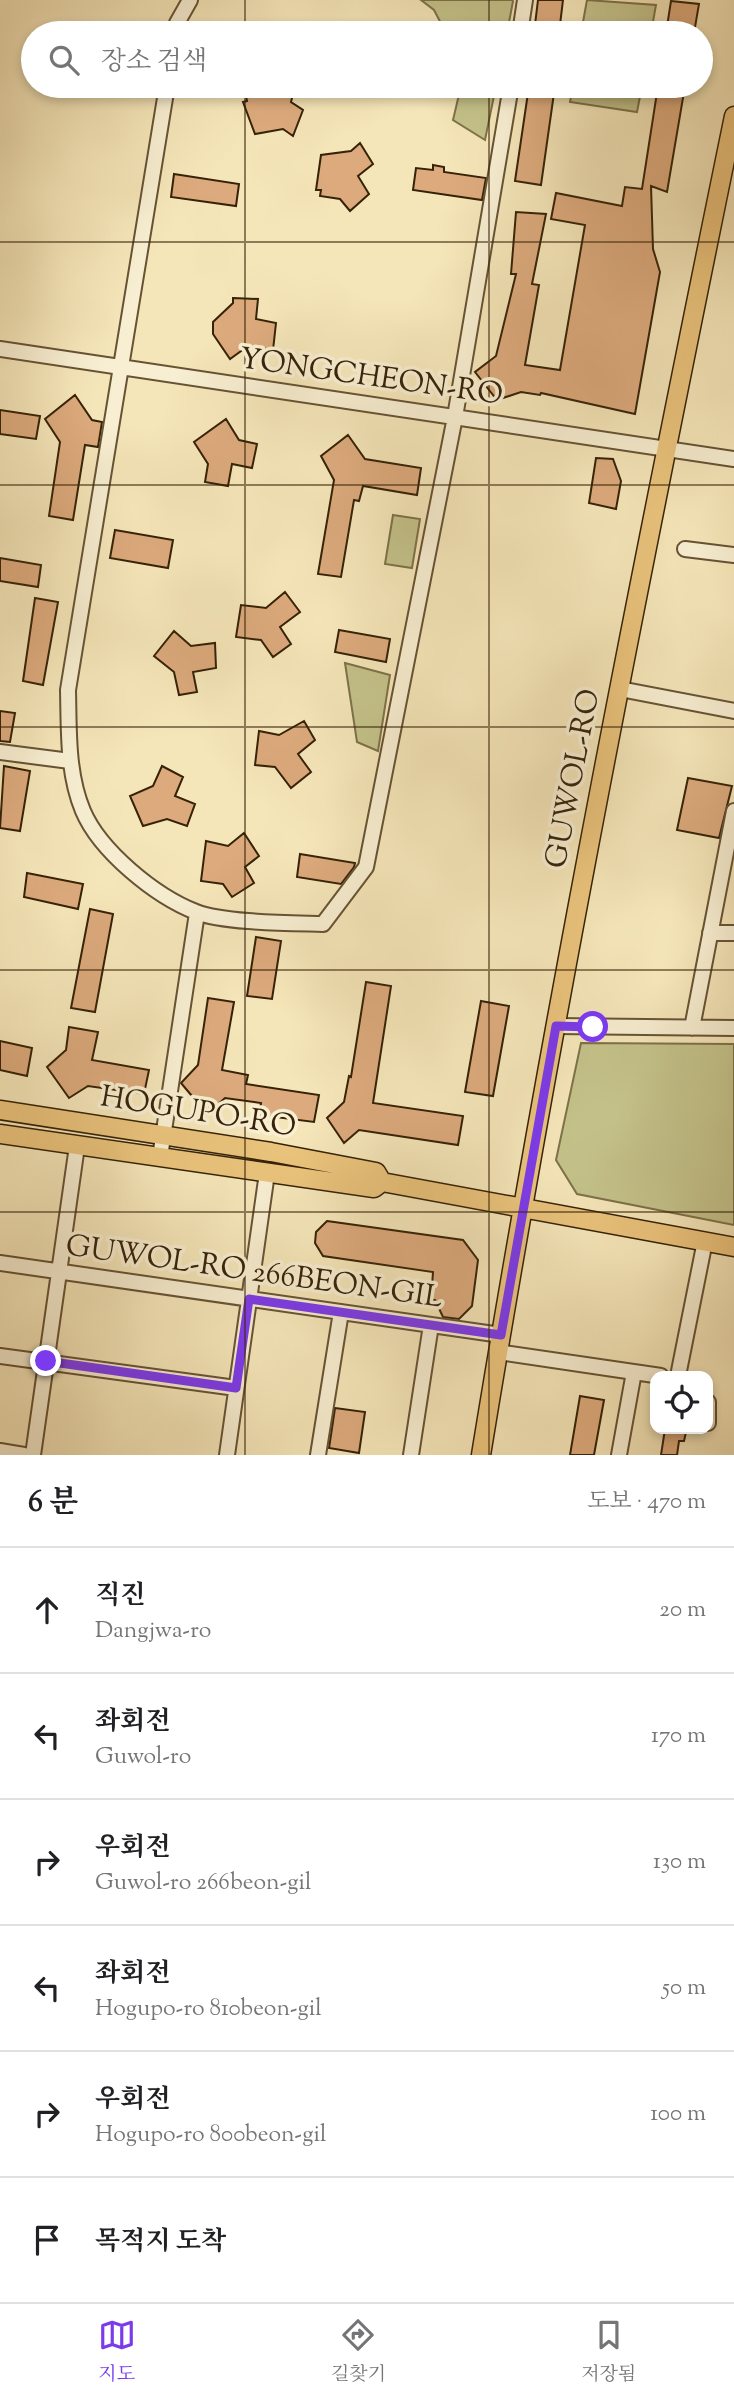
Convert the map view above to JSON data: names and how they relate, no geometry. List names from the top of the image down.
{
  "streets": {
    "main road": ["GUWOL-RO", "HOGUPO-RO"],
    "street": ["YONGCHEON-RO", "GUWOL-RO 266BEON-GIL"]
  },
  "crossings": [
    ["YONGCHEON-RO", "GUWOL-RO"],
    ["GUWOL-RO", "HOGUPO-RO"],
    ["GUWOL-RO", "GUWOL-RO 266BEON-GIL"]
  ],
  "page": {
    "search": "장소 검색",
    "heading": ["6 분", "도보 · 470 m"],
    "list": [
      ["직진", "Dangjwa-ro", "20 m"],
      ["좌회전", "Guwol-ro", "170 m"],
      ["우회전", "Guwol-ro 266beon-gil", "130 m"],
      ["좌회전", "Hogupo-ro 810beon-gil", "50 m"],
      ["우회전", "Hogupo-ro 800beon-gil", "100 m"],
      "목적지 도착"
    ],
    "nav": ["지도", "길찾기", "저장됨"]
  }
}
